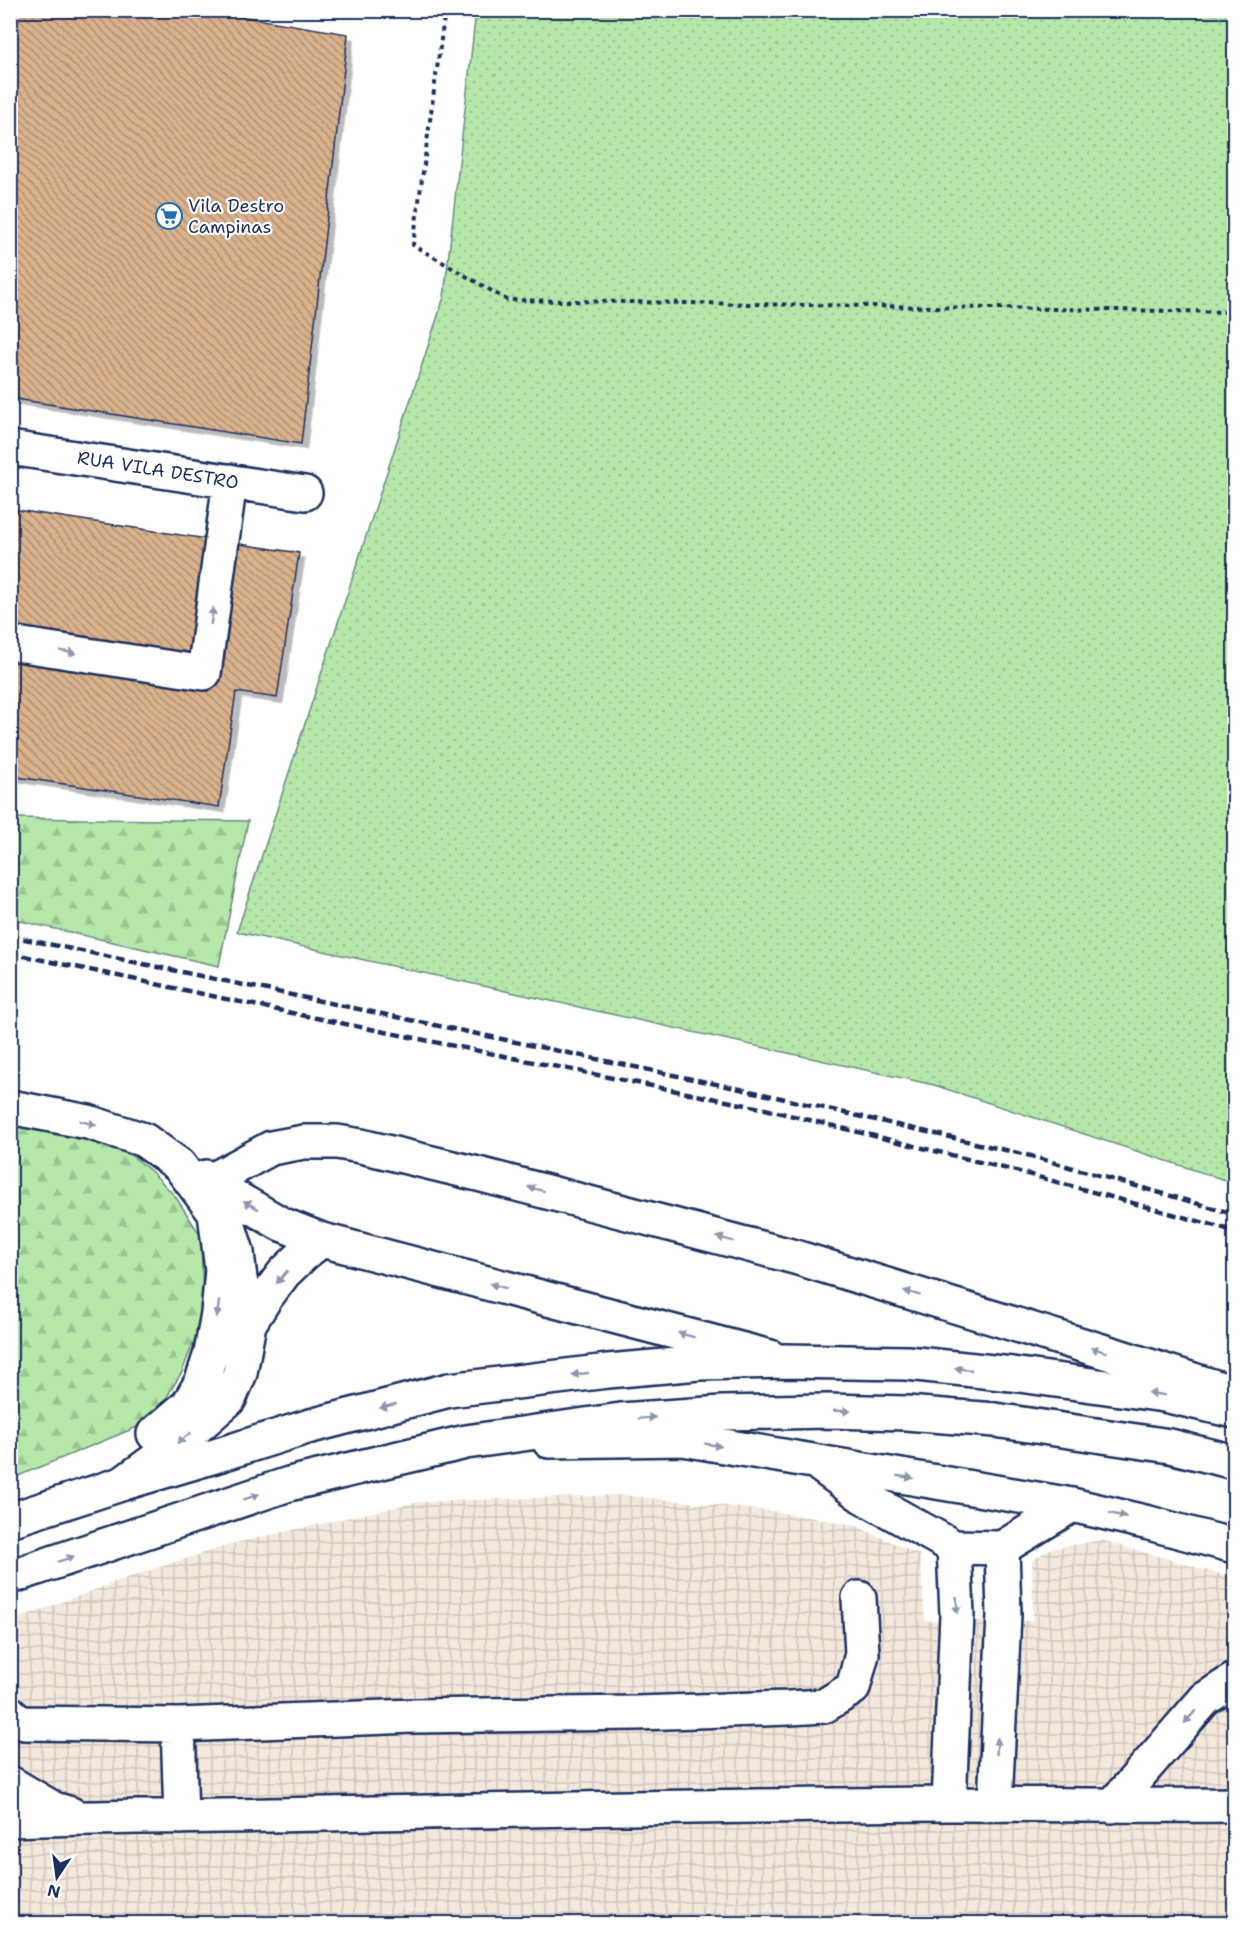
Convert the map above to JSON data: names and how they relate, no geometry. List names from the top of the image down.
{
  "streets": {
    "main road": ["RUA VILA DESTRO"]
  },
  "places": {
    "supermarket": ["Vila Destro Campinas"]
  },
  "north": "bottom"
}
